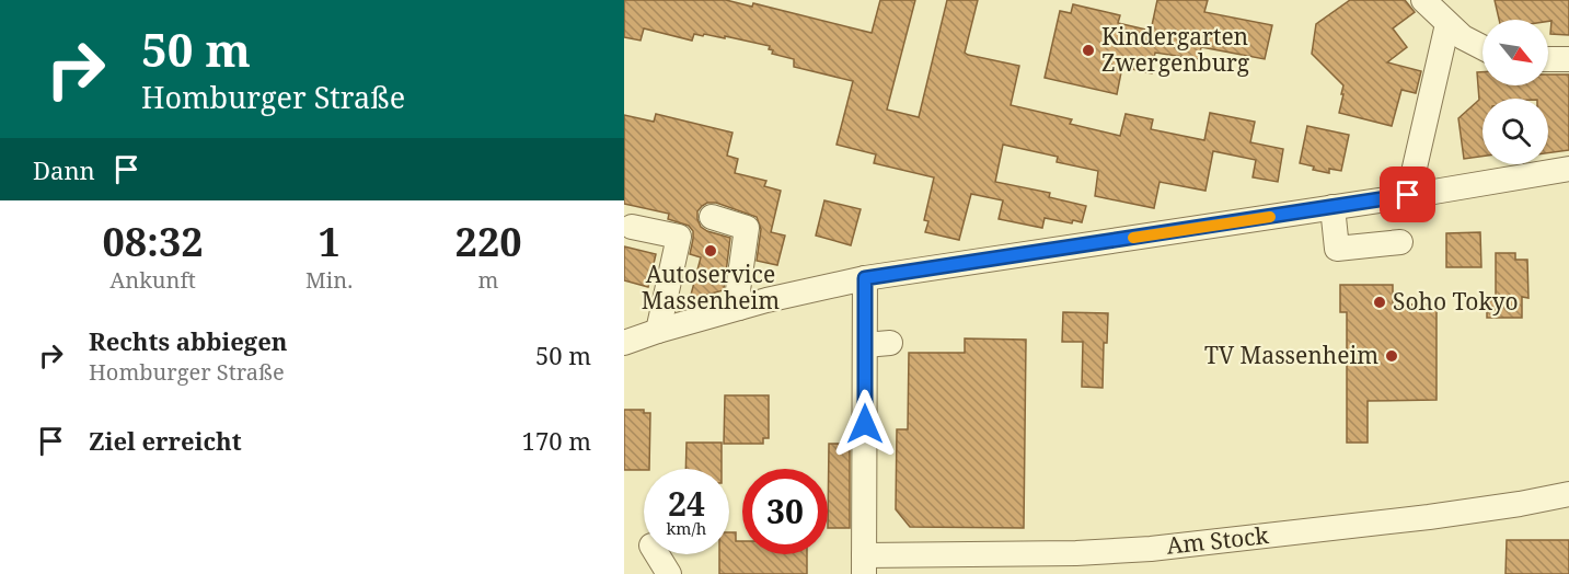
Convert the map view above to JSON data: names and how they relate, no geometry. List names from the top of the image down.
{
  "streets": {
    "street": ["Am Stock"]
  },
  "places": [
    "Kindergarten Zwergenburg",
    "Autoservice Massenheim",
    "Soho Tokyo",
    "TV Massenheim"
  ],
  "north": "bottom right",
  "page": {
    "turn": ["50 m", "Homburger Straße"],
    "then": "Dann",
    "eta": [
      "08:32",
      "Ankunft",
      "1",
      "Min.",
      "220",
      "m"
    ],
    "list": [
      {
        "name": "Rechts abbiegen",
        "note": "Homburger Straße",
        "value": "50 m"
      },
      {
        "name": "Ziel erreicht",
        "value": "170 m"
      }
    ],
    "speed": "24 km/h",
    "limit": "30"
  }
}
